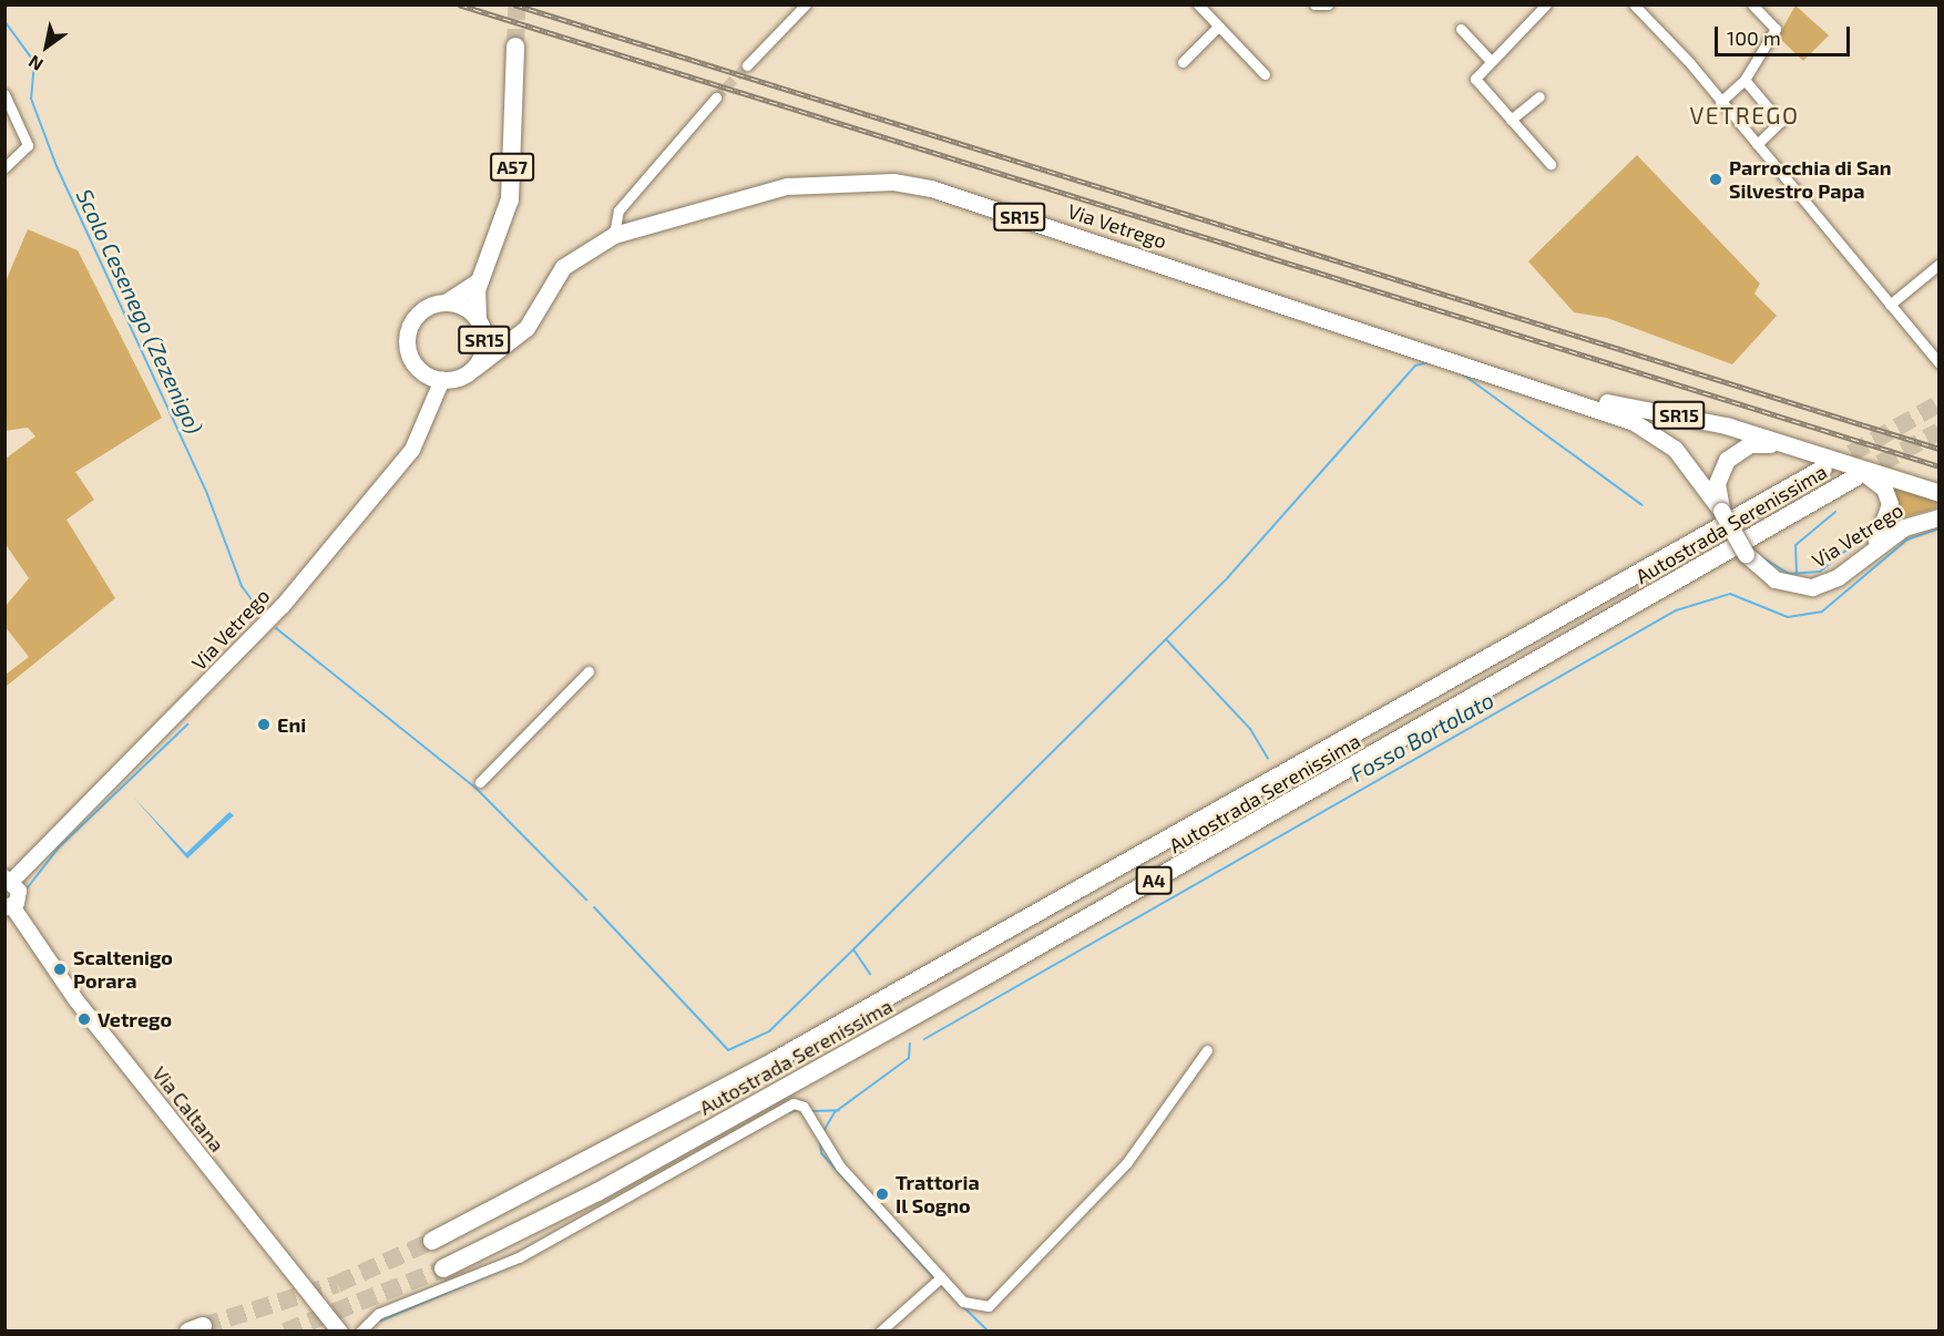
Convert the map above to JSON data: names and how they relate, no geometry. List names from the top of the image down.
{
  "streets": {
    "highway": ["A57", "Autostrada Serenissima", "A4"],
    "main road": ["SR15", "Via Vetrego", "Via Caltana"]
  },
  "crossings": [
    ["A57", "SR15"],
    ["A57", "Via Vetrego"],
    ["SR15", "Via Vetrego"],
    ["SR15", "Autostrada Serenissima"],
    ["Via Vetrego", "Autostrada Serenissima"],
    ["Via Vetrego", "Via Caltana"]
  ],
  "districts": ["VETREGO"],
  "water": ["Scolo Cesenego (Zezenigo)", "Fosso Bortolato"],
  "places": [
    "Parrocchia di San Silvestro Papa",
    "Eni",
    "Scaltenigo Porara",
    "Vetrego",
    "Trattoria Il Sogno"
  ],
  "scale_bar": "100 m",
  "north": "bottom left"
}
